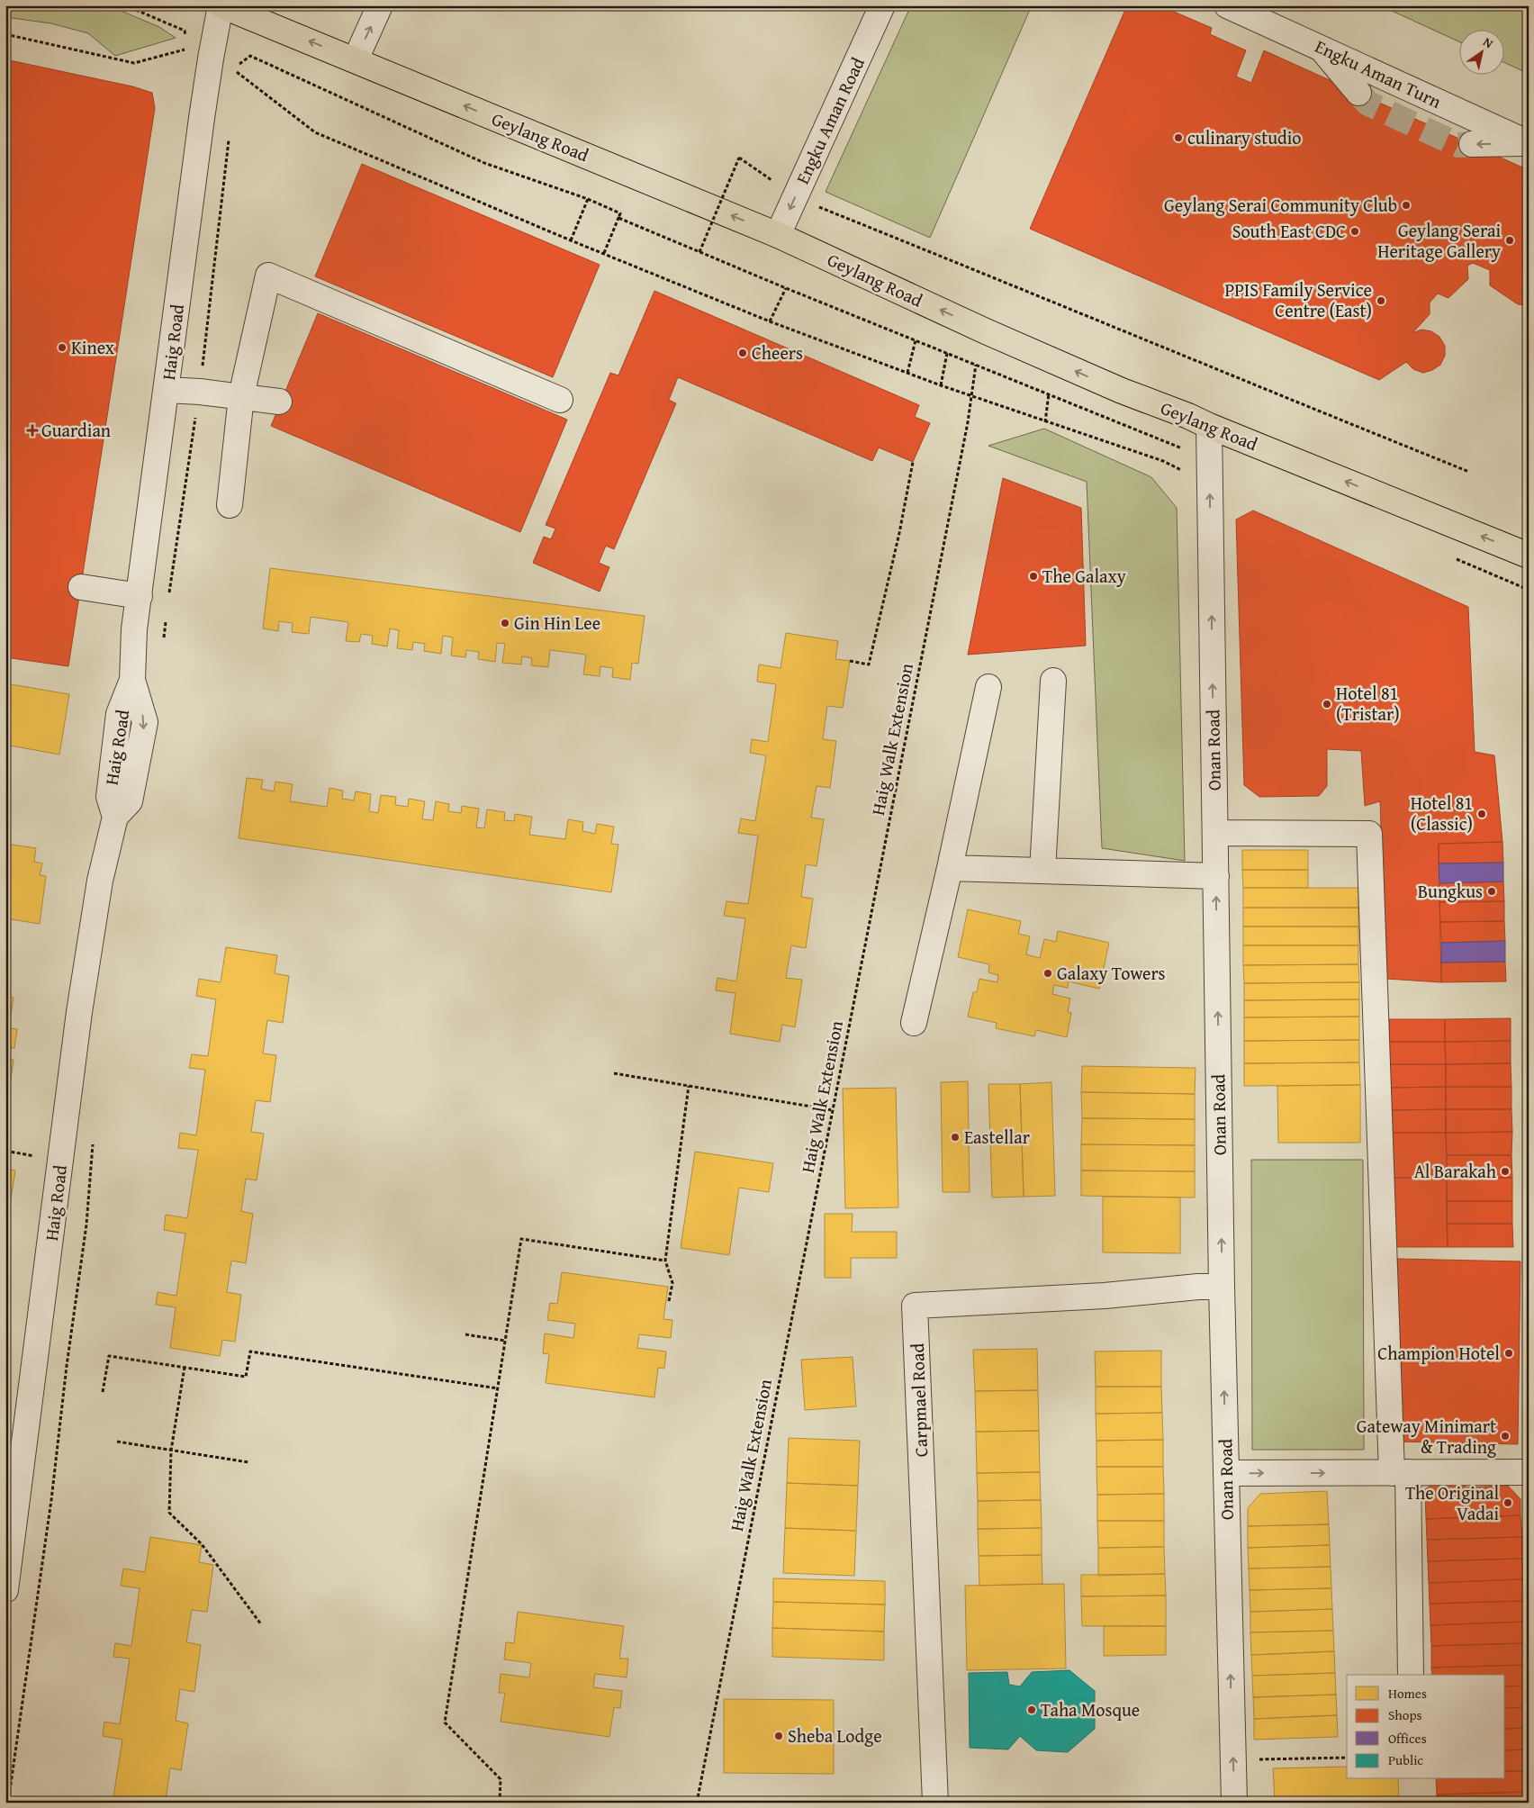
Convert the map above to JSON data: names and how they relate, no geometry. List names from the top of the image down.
{
  "streets": {
    "main road": ["Geylang Road"],
    "street": [
      "Engku Aman Turn",
      "Engku Aman Road",
      "Haig Road",
      "Onan Road",
      "Carpmael Road"
    ],
    "path": ["Haig Walk Extension"]
  },
  "crossings": [
    ["Engku Aman Road", "Geylang Road"],
    ["Geylang Road", "Haig Road"],
    ["Geylang Road", "Onan Road"],
    ["Onan Road", "Carpmael Road"]
  ],
  "one_way": ["Geylang Road", "Onan Road"],
  "places": {
    "other": [
      "culinary studio",
      "Geylang Serai Community Club",
      "South East CDC",
      "Geylang Serai Heritage Gallery",
      "PPIS Family Service Centre (East)",
      "Kinex",
      "Cheers",
      "The Galaxy",
      "Gin Hin Lee",
      "Hotel 81 (Tristar)",
      "Hotel 81 (Classic)",
      "Bungkus",
      "Galaxy Towers",
      "Eastellar",
      "Al Barakah",
      "Champion Hotel",
      "Gateway Minimart & Trading",
      "The Original Vadai",
      "Taha Mosque",
      "Sheba Lodge"
    ],
    "health": ["Guardian"]
  },
  "legend": [
    "Homes",
    "Shops",
    "Offices",
    "Public"
  ],
  "north": "top right"
}
